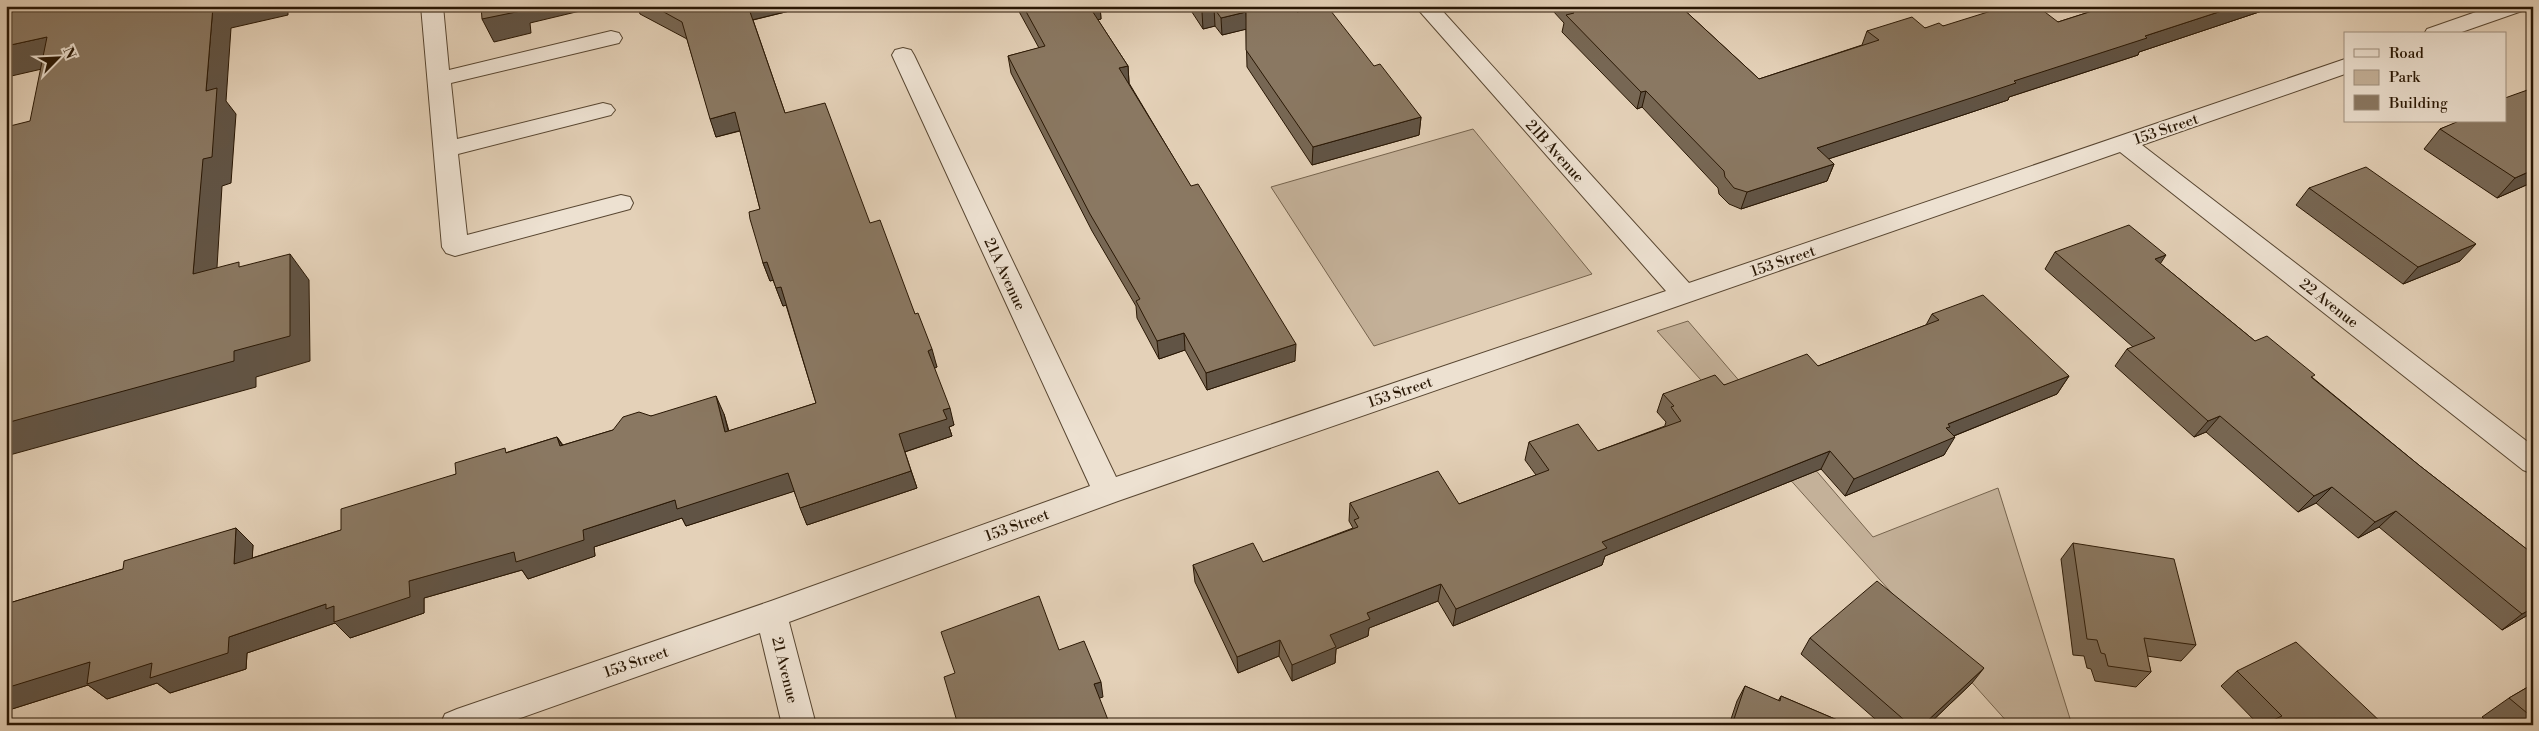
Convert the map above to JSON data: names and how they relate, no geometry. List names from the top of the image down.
{
  "streets": {
    "street": [
      "153 Street",
      "21B Avenue",
      "21A Avenue",
      "22 Avenue",
      "21 Avenue"
    ]
  },
  "crossings": [
    ["153 Street", "21B Avenue"],
    ["153 Street", "21A Avenue"],
    ["153 Street", "22 Avenue"],
    ["153 Street", "21 Avenue"]
  ],
  "legend": ["Road", "Park", "Building"],
  "north": "top right"
}
